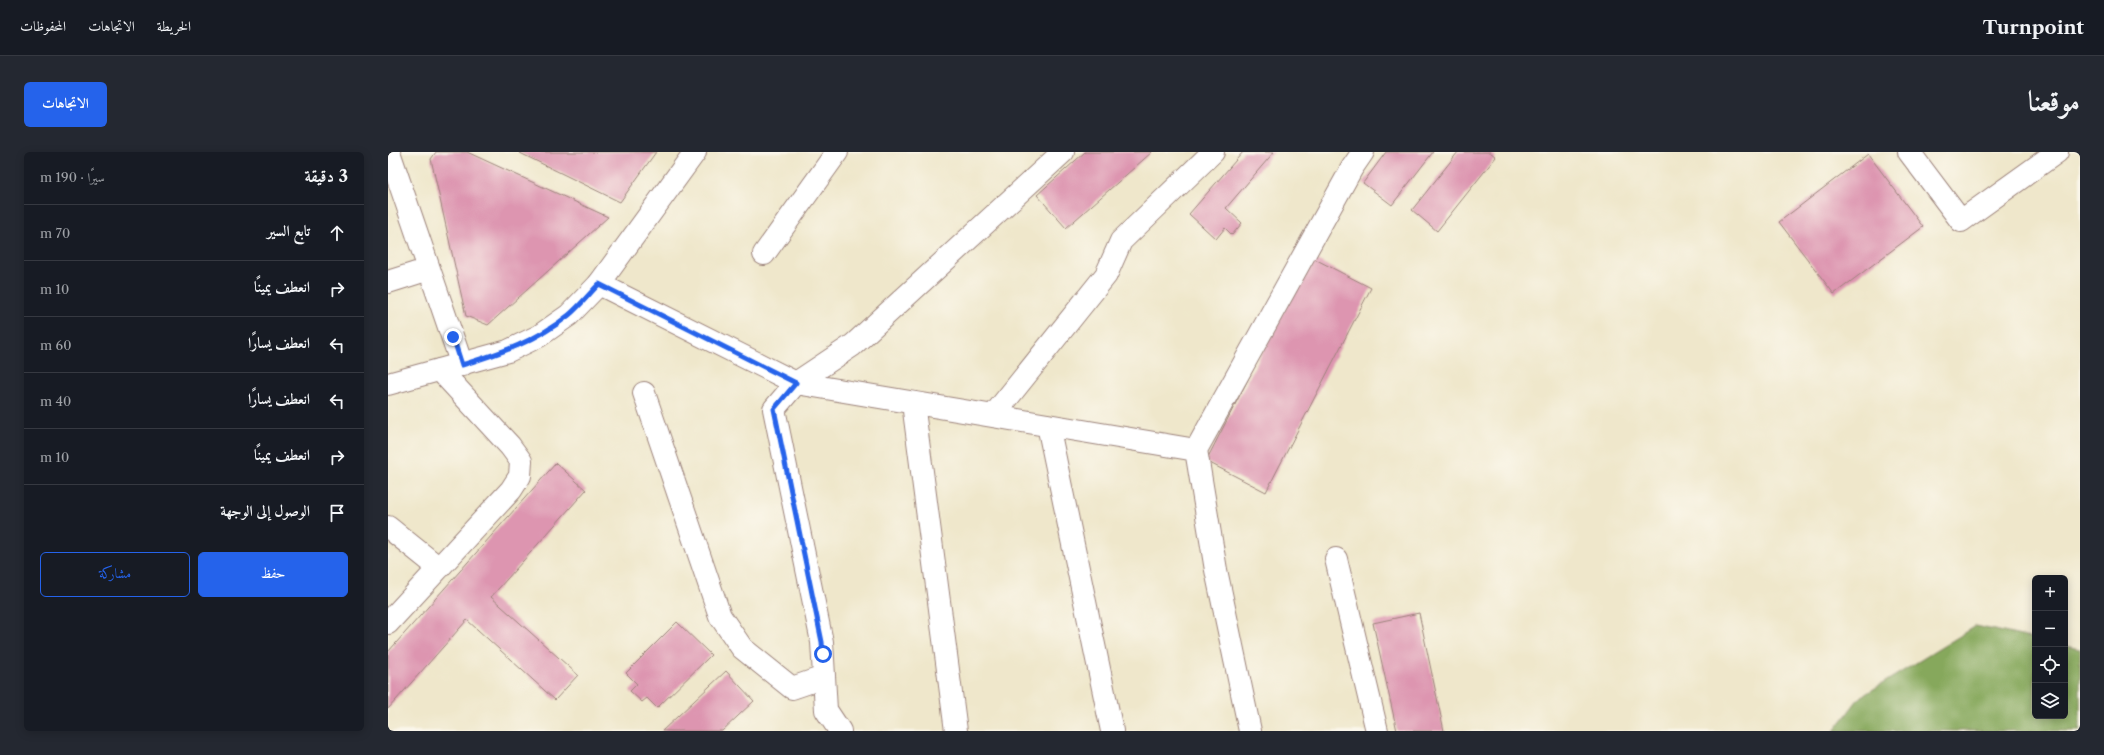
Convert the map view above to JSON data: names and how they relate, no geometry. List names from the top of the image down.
{
  "page": {
    "header": "Turnpoint",
    "nav": ["الخريطة", "الاتجاهات", "المحفوظات"],
    "title": "موقعنا",
    "buttons": [
      "الاتجاهات",
      ["حفظ", "مشاركة"]
    ],
    "heading": ["3 دقيقة", "سيرًا · 190 m"],
    "list": [
      ["تابع السير", "70 m"],
      ["انعطف يمينًا", "10 m"],
      ["انعطف يسارًا", "60 m"],
      ["انعطف يسارًا", "40 m"],
      ["انعطف يمينًا", "10 m"],
      "الوصول إلى الوجهة"
    ],
    "map_buttons": ["+", "−"]
  }
}
